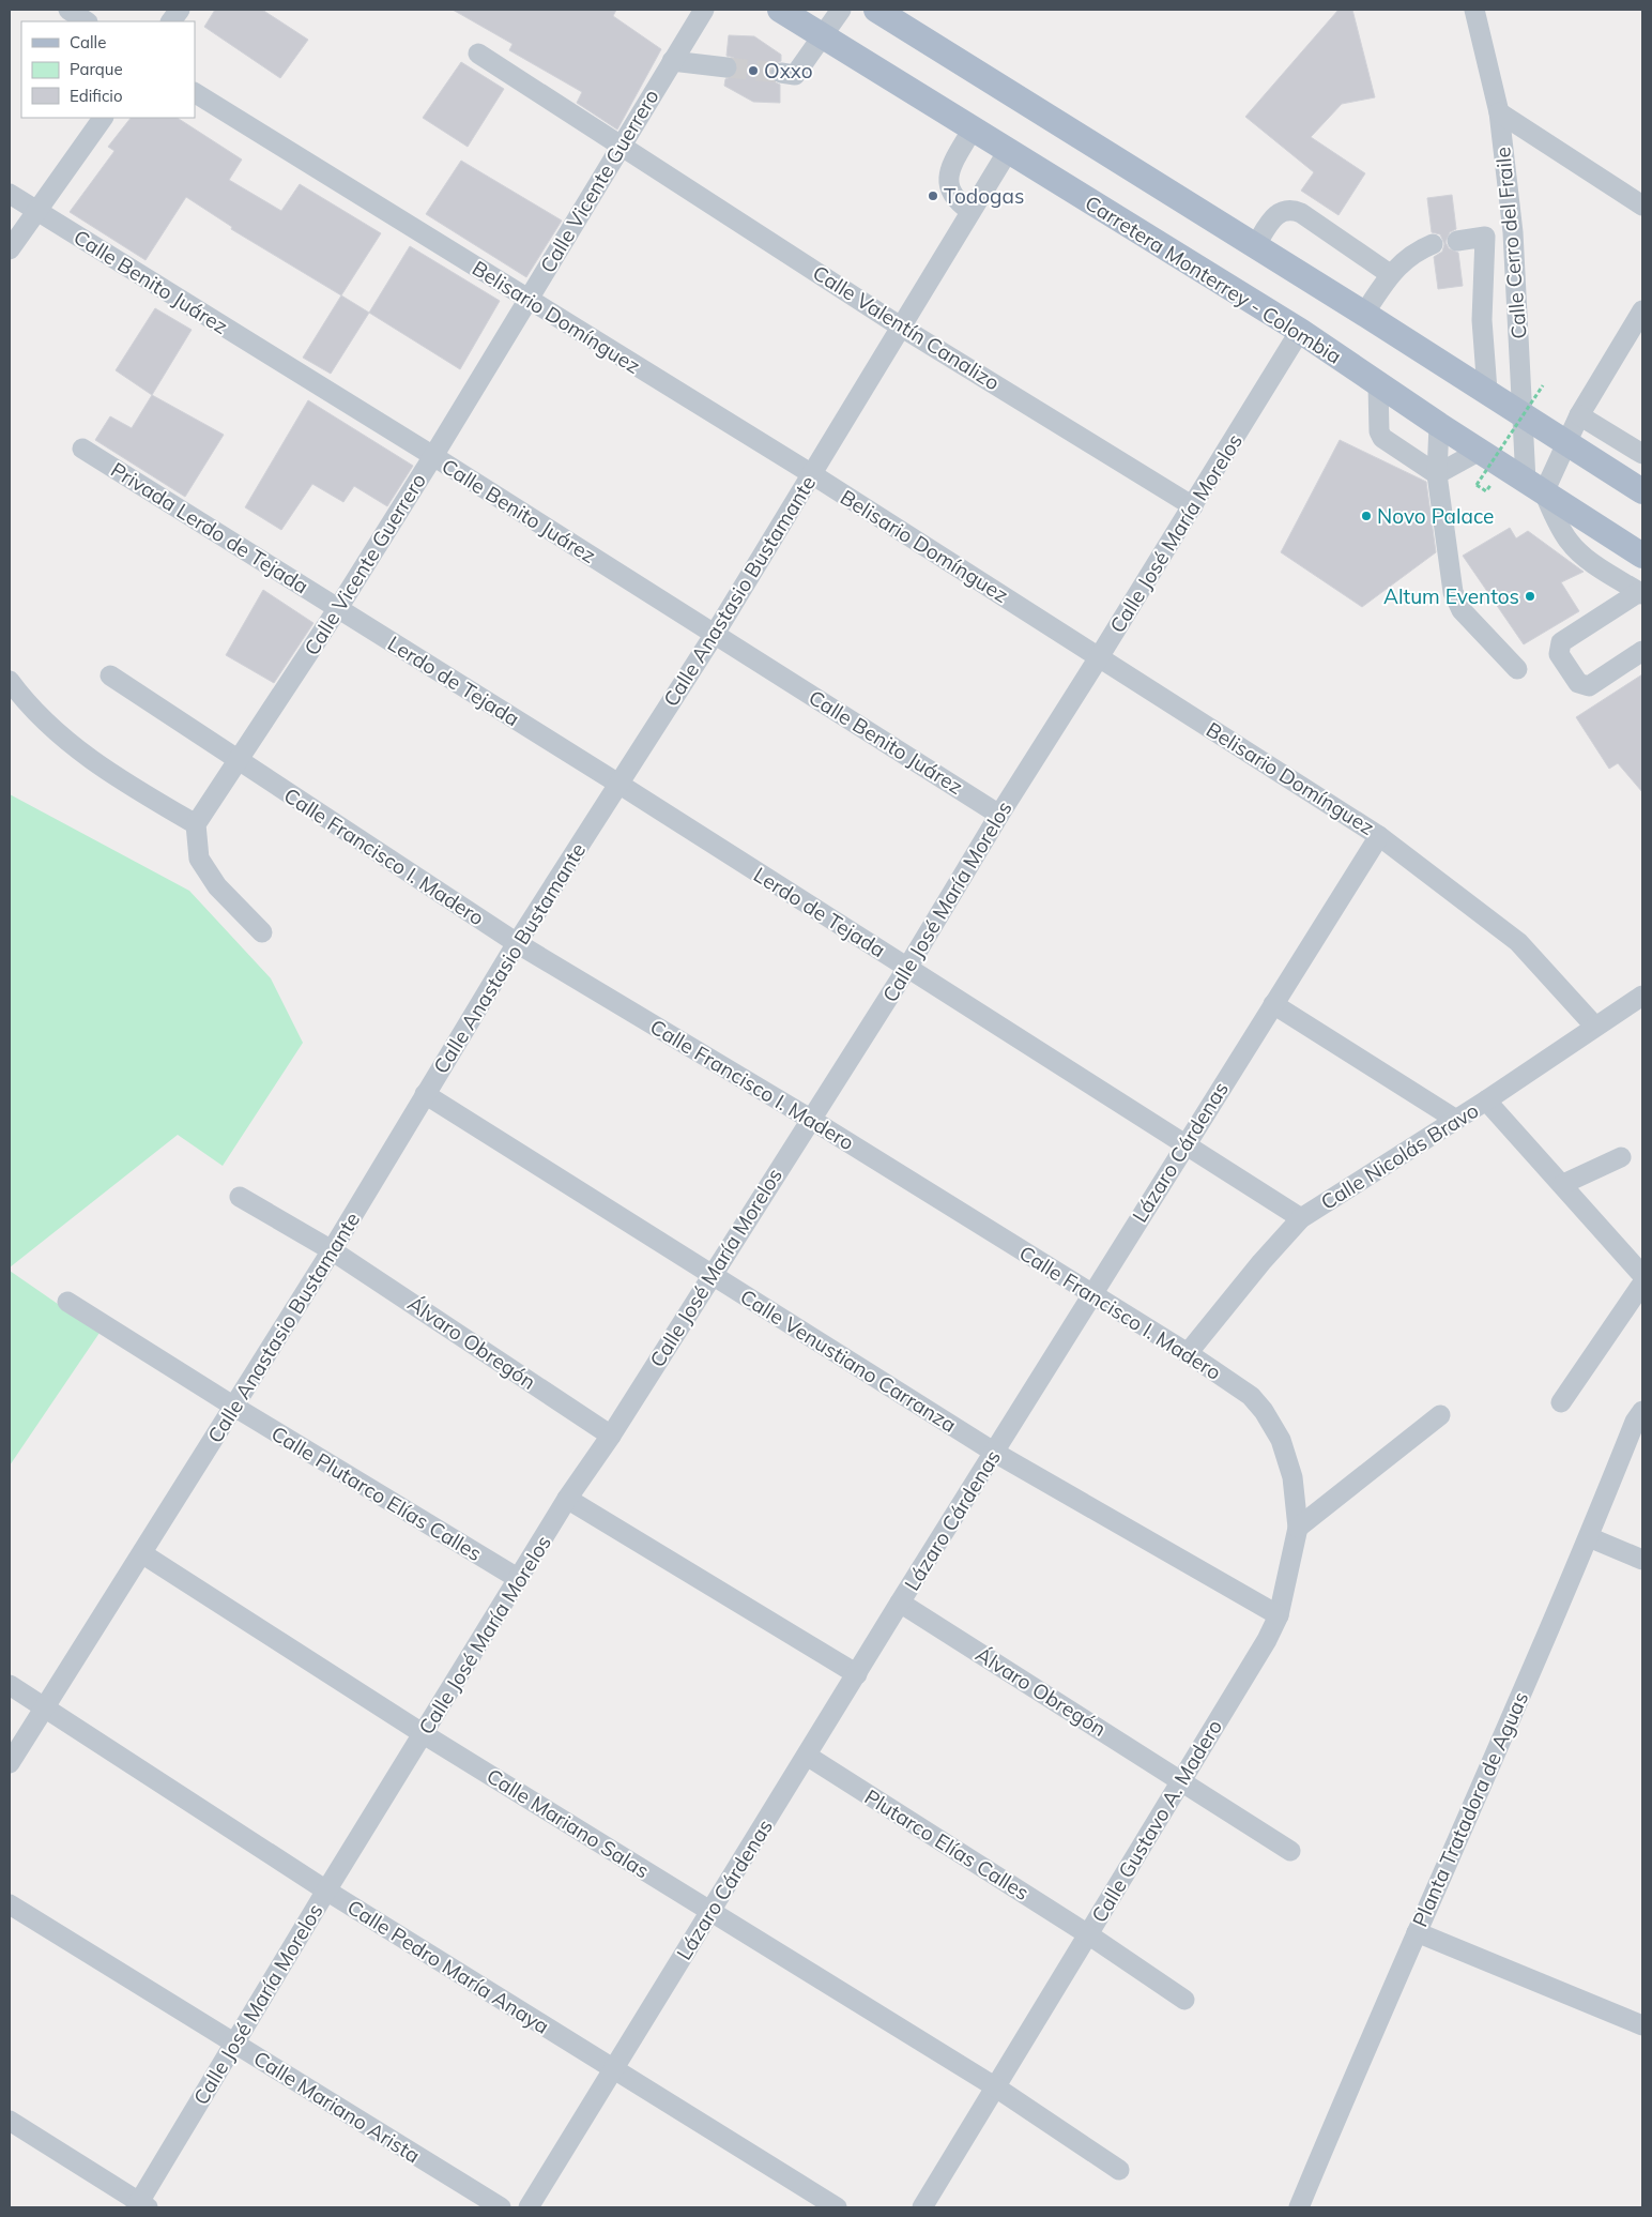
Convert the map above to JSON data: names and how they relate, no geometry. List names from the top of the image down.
{
  "streets": {
    "main road": ["Carretera Monterrey - Colombia"],
    "street": [
      "Calle Vicente Guerrero",
      "Calle Cerro del Fraile",
      "Calle Benito Juárez",
      "Belisario Domínguez",
      "Calle Valentín Canalizo",
      "Privada Lerdo de Tejada",
      "Calle José María Morelos",
      "Calle Anastasio Bustamante",
      "Lerdo de Tejada",
      "Calle Francisco I. Madero",
      "Lázaro Cárdenas",
      "Calle Nicolás Bravo",
      "Álvaro Obregón",
      "Calle Venustiano Carranza",
      "Calle Plutarco Elías Calles",
      "Planta Tratadora de Aguas",
      "Calle Gustavo A. Madero",
      "Calle Mariano Salas",
      "Plutarco Elías Calles",
      "Calle Pedro María Anaya",
      "Calle Mariano Arista"
    ]
  },
  "crossings": [
    ["Calle Vicente Guerrero", "Calle Benito Juárez"],
    ["Calle Vicente Guerrero", "Belisario Domínguez"],
    ["Calle Vicente Guerrero", "Calle Valentín Canalizo"],
    ["Calle Vicente Guerrero", "Privada Lerdo de Tejada"],
    ["Calle Vicente Guerrero", "Lerdo de Tejada"],
    ["Calle Vicente Guerrero", "Calle Francisco I. Madero"],
    ["Calle Cerro del Fraile", "Carretera Monterrey - Colombia"],
    ["Carretera Monterrey - Colombia", "Calle José María Morelos"],
    ["Carretera Monterrey - Colombia", "Calle Anastasio Bustamante"],
    ["Calle Benito Juárez", "Calle José María Morelos"],
    ["Calle Benito Juárez", "Calle Anastasio Bustamante"],
    ["Belisario Domínguez", "Calle José María Morelos"],
    ["Belisario Domínguez", "Calle Anastasio Bustamante"],
    ["Belisario Domínguez", "Lázaro Cárdenas"],
    ["Belisario Domínguez", "Calle Nicolás Bravo"],
    ["Calle Valentín Canalizo", "Calle José María Morelos"],
    ["Calle Valentín Canalizo", "Calle Anastasio Bustamante"],
    ["Privada Lerdo de Tejada", "Lerdo de Tejada"],
    ["Calle José María Morelos", "Lerdo de Tejada"],
    ["Calle José María Morelos", "Calle Francisco I. Madero"],
    ["Calle José María Morelos", "Álvaro Obregón"],
    ["Calle José María Morelos", "Calle Venustiano Carranza"],
    ["Calle José María Morelos", "Calle Plutarco Elías Calles"],
    ["Calle José María Morelos", "Calle Mariano Salas"],
    ["Calle José María Morelos", "Calle Pedro María Anaya"],
    ["Calle José María Morelos", "Calle Mariano Arista"],
    ["Calle Anastasio Bustamante", "Lerdo de Tejada"],
    ["Calle Anastasio Bustamante", "Calle Francisco I. Madero"],
    ["Calle Anastasio Bustamante", "Álvaro Obregón"],
    ["Calle Anastasio Bustamante", "Calle Venustiano Carranza"],
    ["Calle Anastasio Bustamante", "Calle Plutarco Elías Calles"],
    ["Calle Anastasio Bustamante", "Calle Mariano Salas"],
    ["Calle Anastasio Bustamante", "Calle Pedro María Anaya"],
    ["Lerdo de Tejada", "Lázaro Cárdenas"],
    ["Lerdo de Tejada", "Calle Nicolás Bravo"],
    ["Calle Francisco I. Madero", "Lázaro Cárdenas"],
    ["Calle Francisco I. Madero", "Calle Nicolás Bravo"],
    ["Calle Francisco I. Madero", "Calle Gustavo A. Madero"],
    ["Lázaro Cárdenas", "Álvaro Obregón"],
    ["Lázaro Cárdenas", "Calle Venustiano Carranza"],
    ["Lázaro Cárdenas", "Calle Mariano Salas"],
    ["Lázaro Cárdenas", "Plutarco Elías Calles"],
    ["Lázaro Cárdenas", "Calle Pedro María Anaya"],
    ["Álvaro Obregón", "Calle Gustavo A. Madero"],
    ["Calle Venustiano Carranza", "Calle Gustavo A. Madero"],
    ["Calle Gustavo A. Madero", "Calle Mariano Salas"],
    ["Calle Gustavo A. Madero", "Plutarco Elías Calles"]
  ],
  "places": [
    "Oxxo",
    "Todogas",
    "Novo Palace",
    "Altum Eventos"
  ],
  "legend": ["Calle", "Parque", "Edificio"]
}
